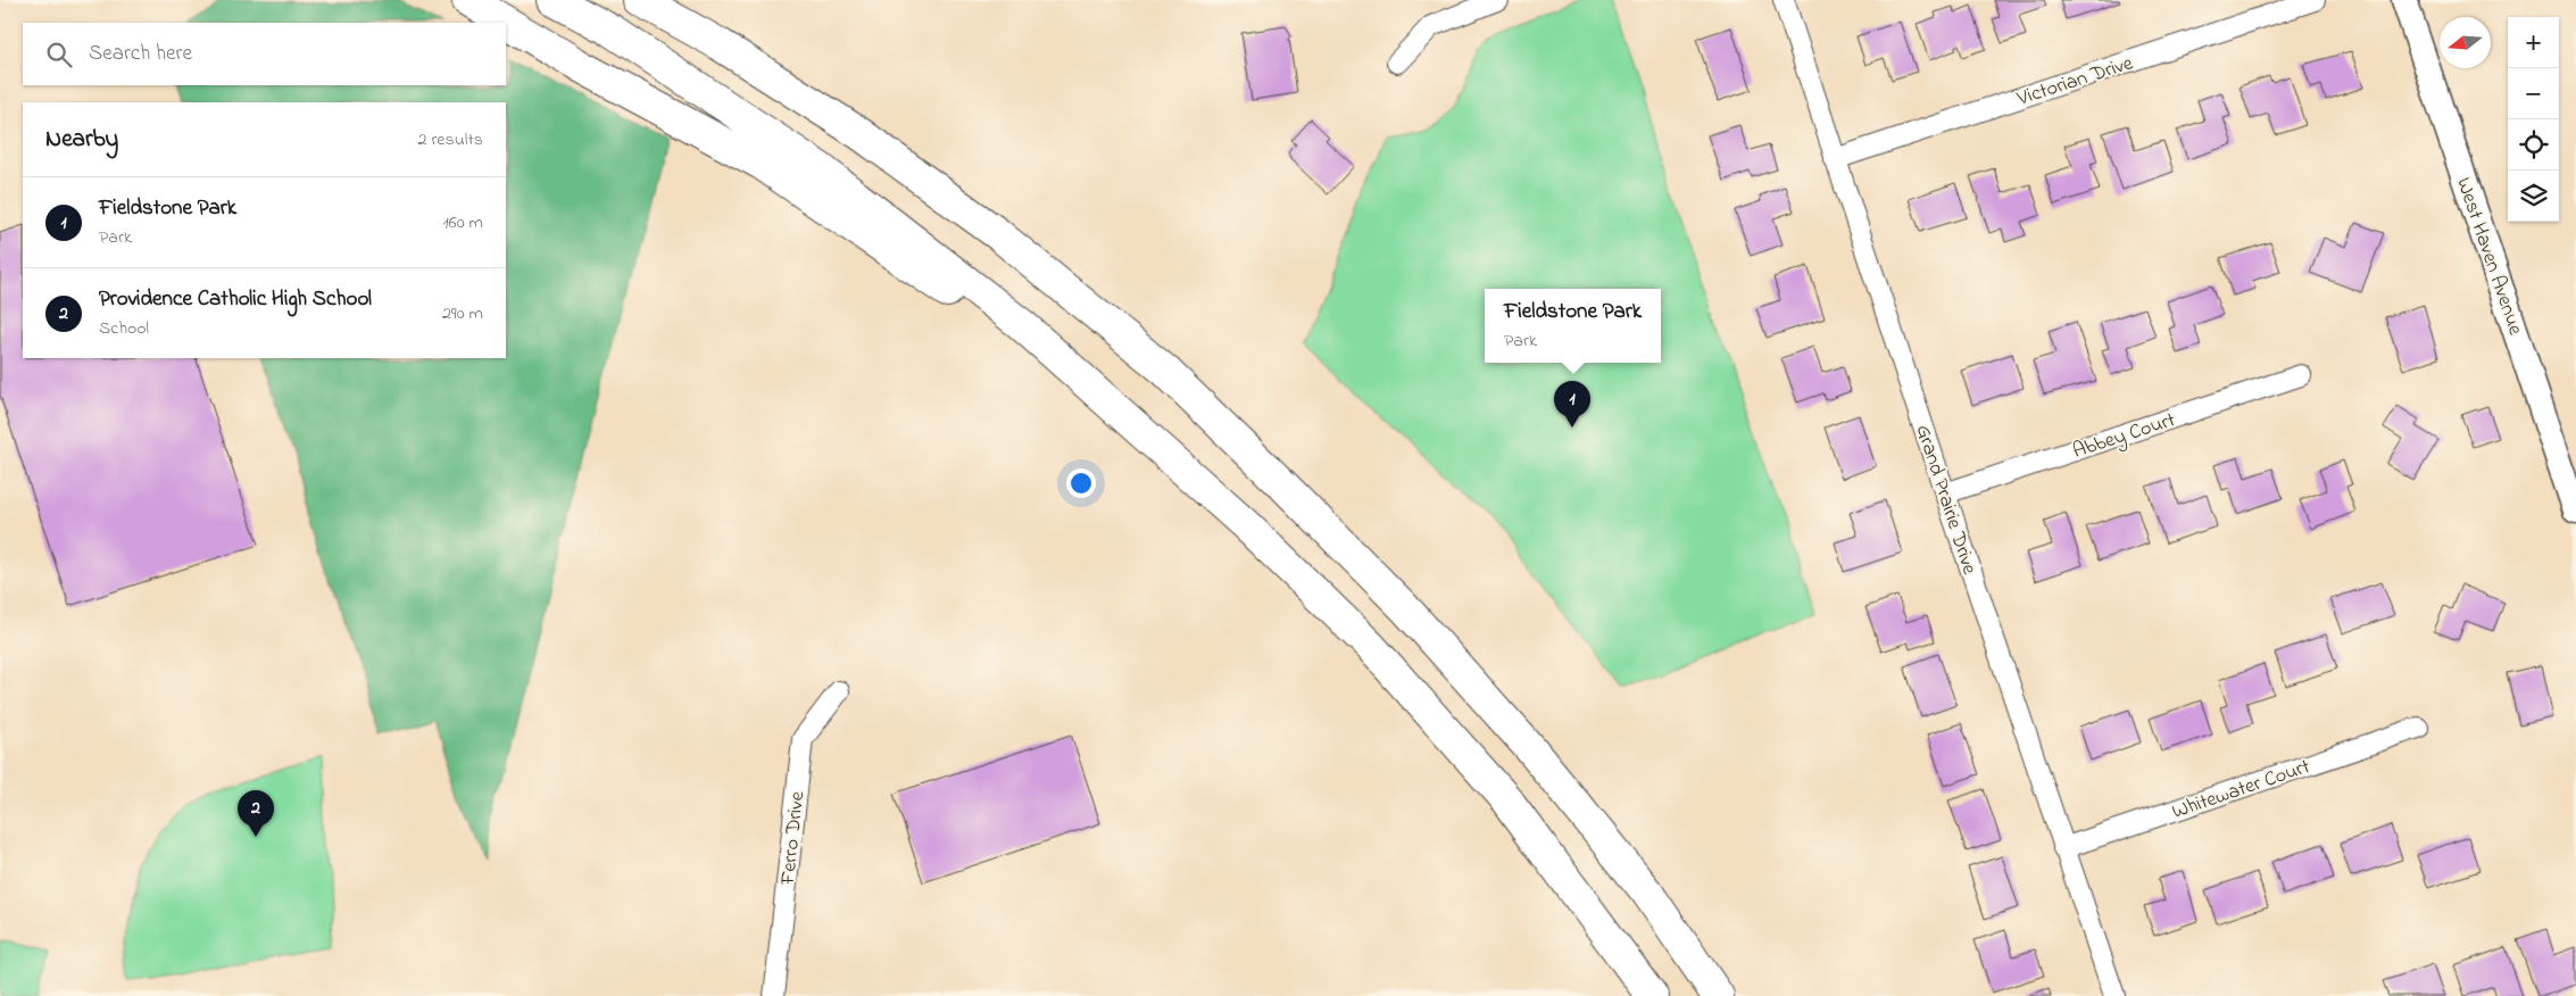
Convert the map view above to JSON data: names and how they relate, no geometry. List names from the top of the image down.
{
  "streets": {
    "street": [
      "Victorian Drive",
      "West Haven Avenue",
      "Abbey Court",
      "Grand Prairie Drive",
      "Whitewater Court",
      "Ferro Drive"
    ]
  },
  "crossings": [
    ["Victorian Drive", "Grand Prairie Drive"],
    ["Abbey Court", "Grand Prairie Drive"],
    ["Grand Prairie Drive", "Whitewater Court"]
  ],
  "north": "left",
  "page": {
    "map_buttons": ["+", "−"],
    "search": "Search here",
    "heading": ["Nearby", "2 results"],
    "list": [
      {
        "mark": "1",
        "name": "Fieldstone Park",
        "note": "Park",
        "value": "160 m"
      },
      {
        "mark": "2",
        "name": "Providence Catholic High School",
        "note": "School",
        "value": "290 m"
      }
    ],
    "popup": ["Fieldstone Park", "Park"],
    "pins": ["1", "2"]
  }
}
